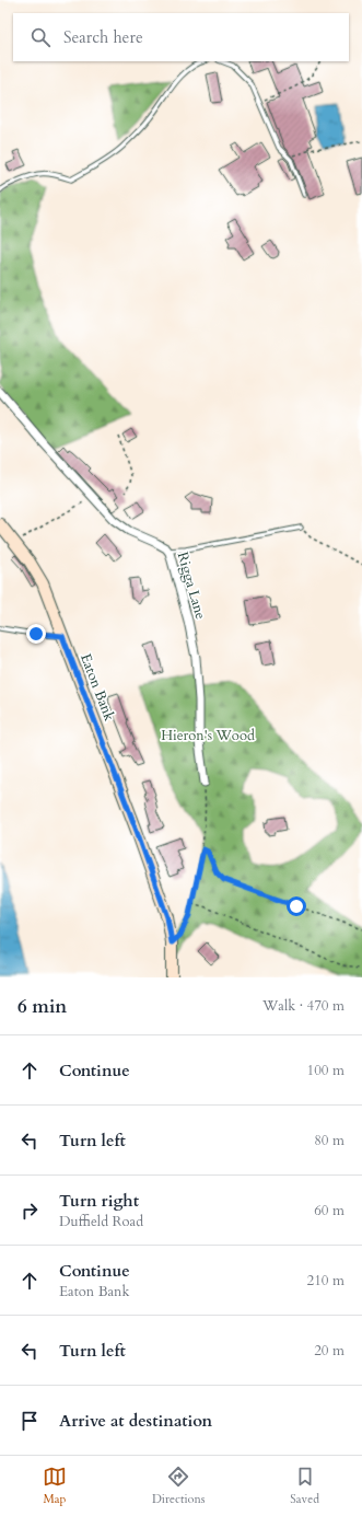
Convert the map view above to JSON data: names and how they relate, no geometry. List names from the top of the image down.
{
  "streets": {
    "street": ["Rigga Lane", "Eaton Bank"]
  },
  "parks": ["Hieron's Wood"],
  "page": {
    "search": "Search here",
    "heading": ["6 min", "Walk · 470 m"],
    "list": [
      ["Continue", "100 m"],
      ["Turn left", "80 m"],
      ["Turn right", "Duffield Road", "60 m"],
      ["Continue", "Eaton Bank", "210 m"],
      ["Turn left", "20 m"],
      "Arrive at destination"
    ],
    "nav": ["Map", "Directions", "Saved"]
  }
}
